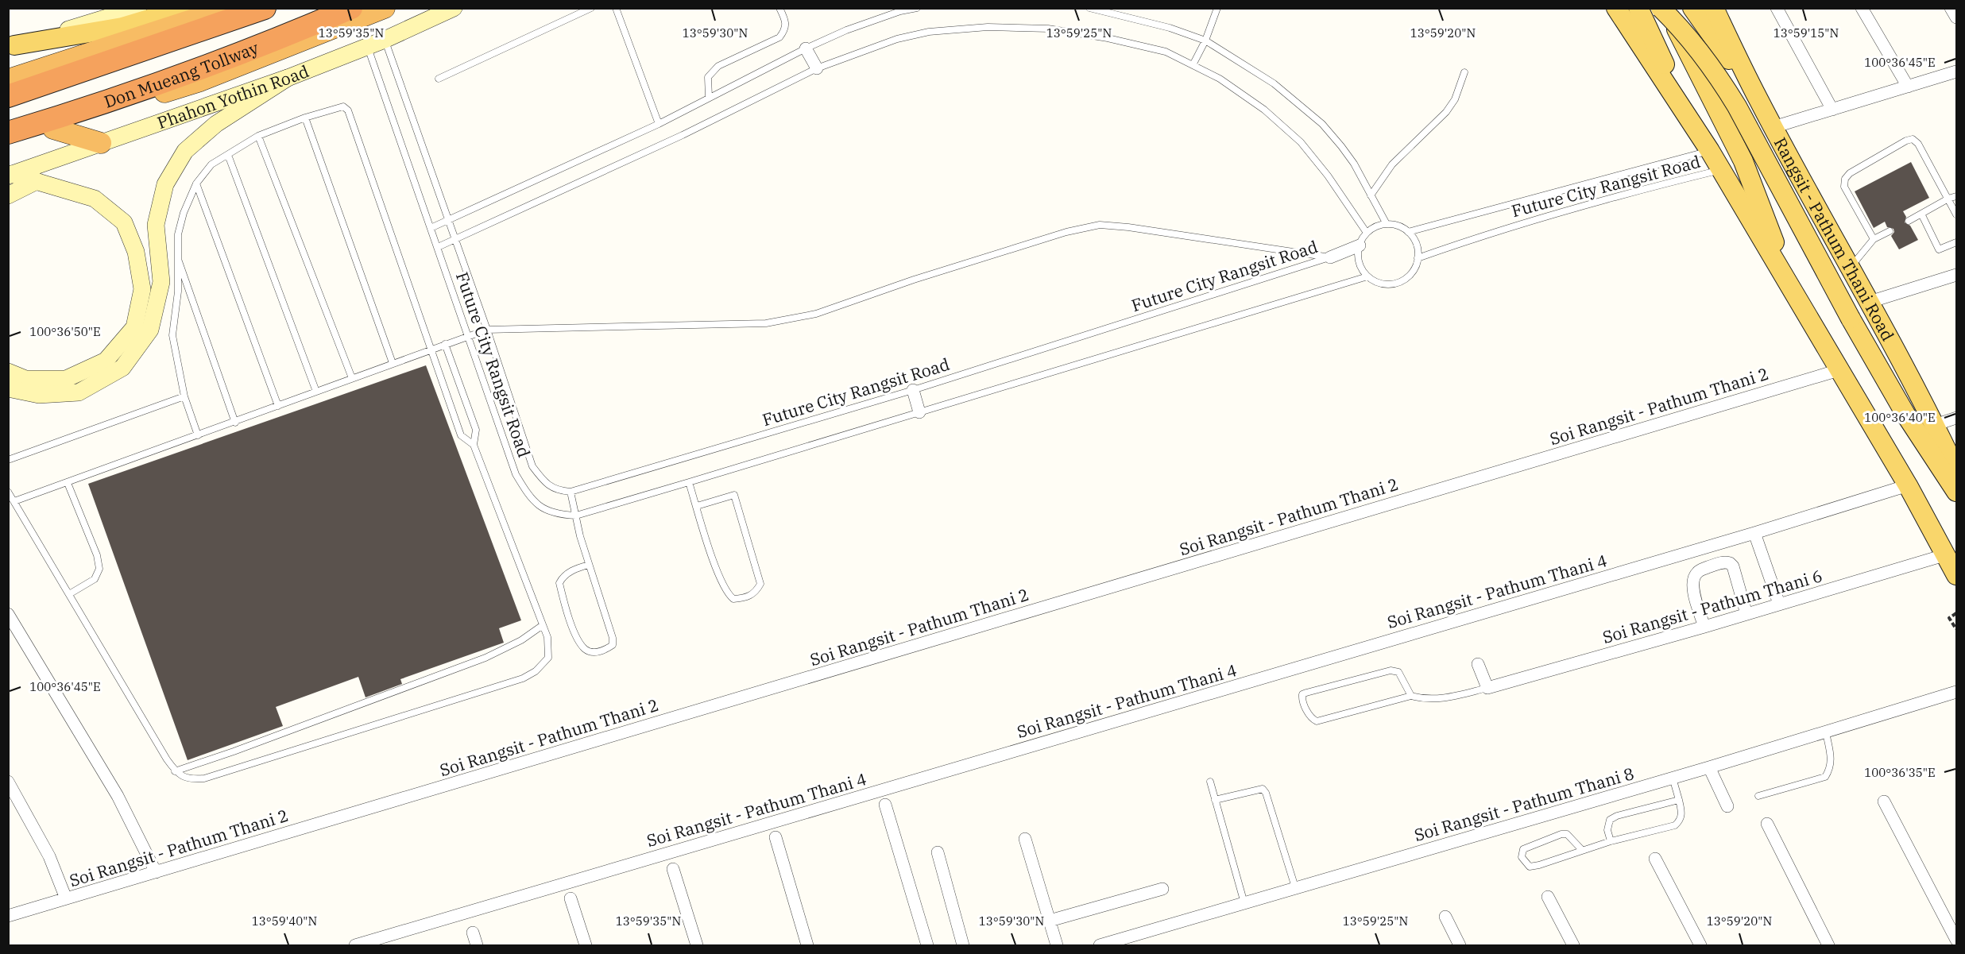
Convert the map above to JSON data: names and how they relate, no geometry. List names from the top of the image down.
{
  "streets": {
    "highway": ["Don Mueang Tollway", "Phahon Yothin Road"],
    "main road": ["Rangsit - Pathum Thani Road"],
    "street": [
      "Soi Rangsit - Pathum Thani 2",
      "Soi Rangsit - Pathum Thani 4",
      "Soi Rangsit - Pathum Thani 6",
      "Soi Rangsit - Pathum Thani 8"
    ],
    "lane": ["Future City Rangsit Road"]
  },
  "crossings": [
    ["Phahon Yothin Road", "Future City Rangsit Road"]
  ],
  "coordinates": [
    "13°59'35\"N",
    "13°59'30\"N",
    "13°59'25\"N",
    "13°59'20\"N",
    "13°59'15\"N",
    "100°36'45\"E",
    "100°36'50\"E",
    "100°36'40\"E",
    "100°36'35\"E",
    "13°59'40\"N"
  ]
}
